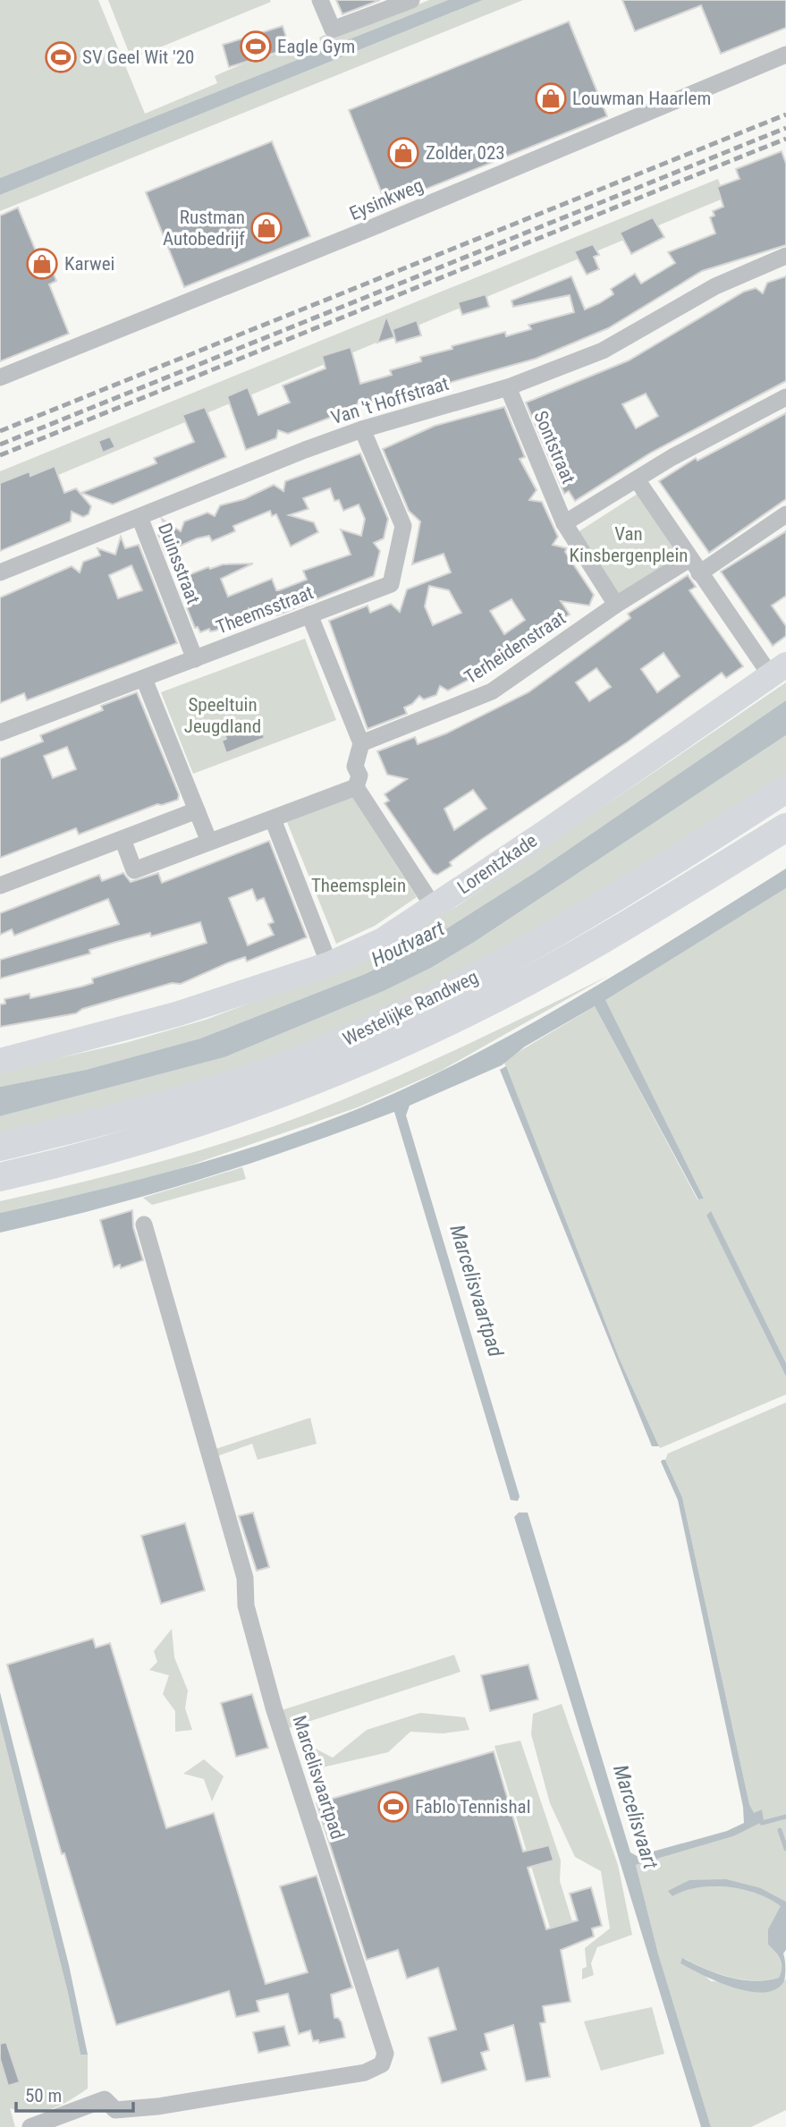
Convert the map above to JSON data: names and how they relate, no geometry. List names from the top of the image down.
{
  "streets": {
    "main road": ["Westelijke Randweg"],
    "street": [
      "Eysinkweg",
      "Van 't Hoffstraat",
      "Sontstraat",
      "Duinsstraat",
      "Theemsstraat",
      "Terheidenstraat",
      "Lorentzkade",
      "Marcelisvaartpad"
    ]
  },
  "crossings": [
    ["Van 't Hoffstraat", "Sontstraat"],
    ["Van 't Hoffstraat", "Duinsstraat"],
    ["Van 't Hoffstraat", "Theemsstraat"],
    ["Duinsstraat", "Theemsstraat"]
  ],
  "water": ["Houtvaart", "Marcelisvaartpad", "Marcelisvaart"],
  "parks": ["Van Kinsbergenplein", "Speeltuin Jeugdland", "Theemsplein"],
  "places": {
    "sports": ["Eagle Gym", "SV Geel Wit '20", "Fablo Tennishal"],
    "shop": [
      "Louwman Haarlem",
      "Zolder 023",
      "Rustman Autobedrijf",
      "Karwei"
    ]
  },
  "scale_bar": "50 m"
}
